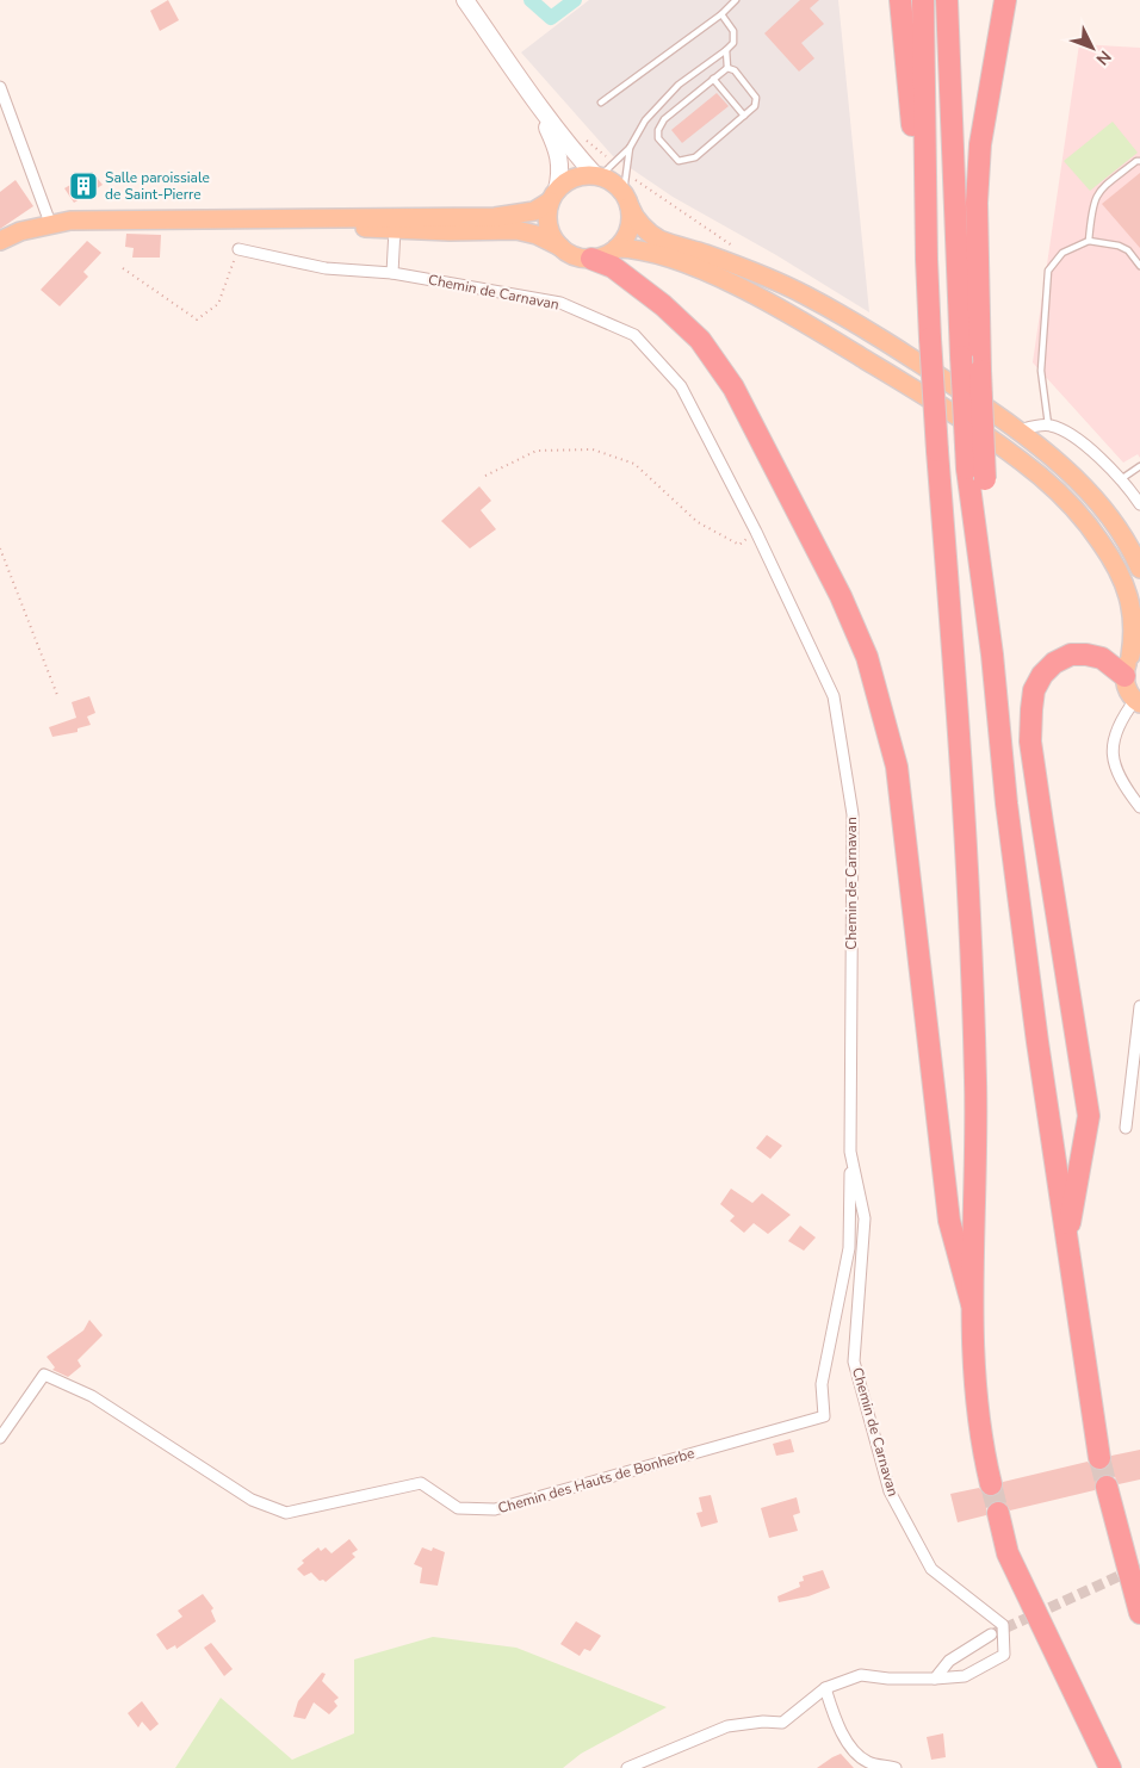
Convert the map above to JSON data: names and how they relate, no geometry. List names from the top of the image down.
{
  "streets": {
    "street": ["Chemin de Carnavan", "Chemin des Hauts de Bonherbe"]
  },
  "crossings": [
    ["Chemin de Carnavan", "Chemin des Hauts de Bonherbe"]
  ],
  "places": {
    "building": ["Salle paroissiale de Saint-Pierre"]
  },
  "north": "bottom right"
}
